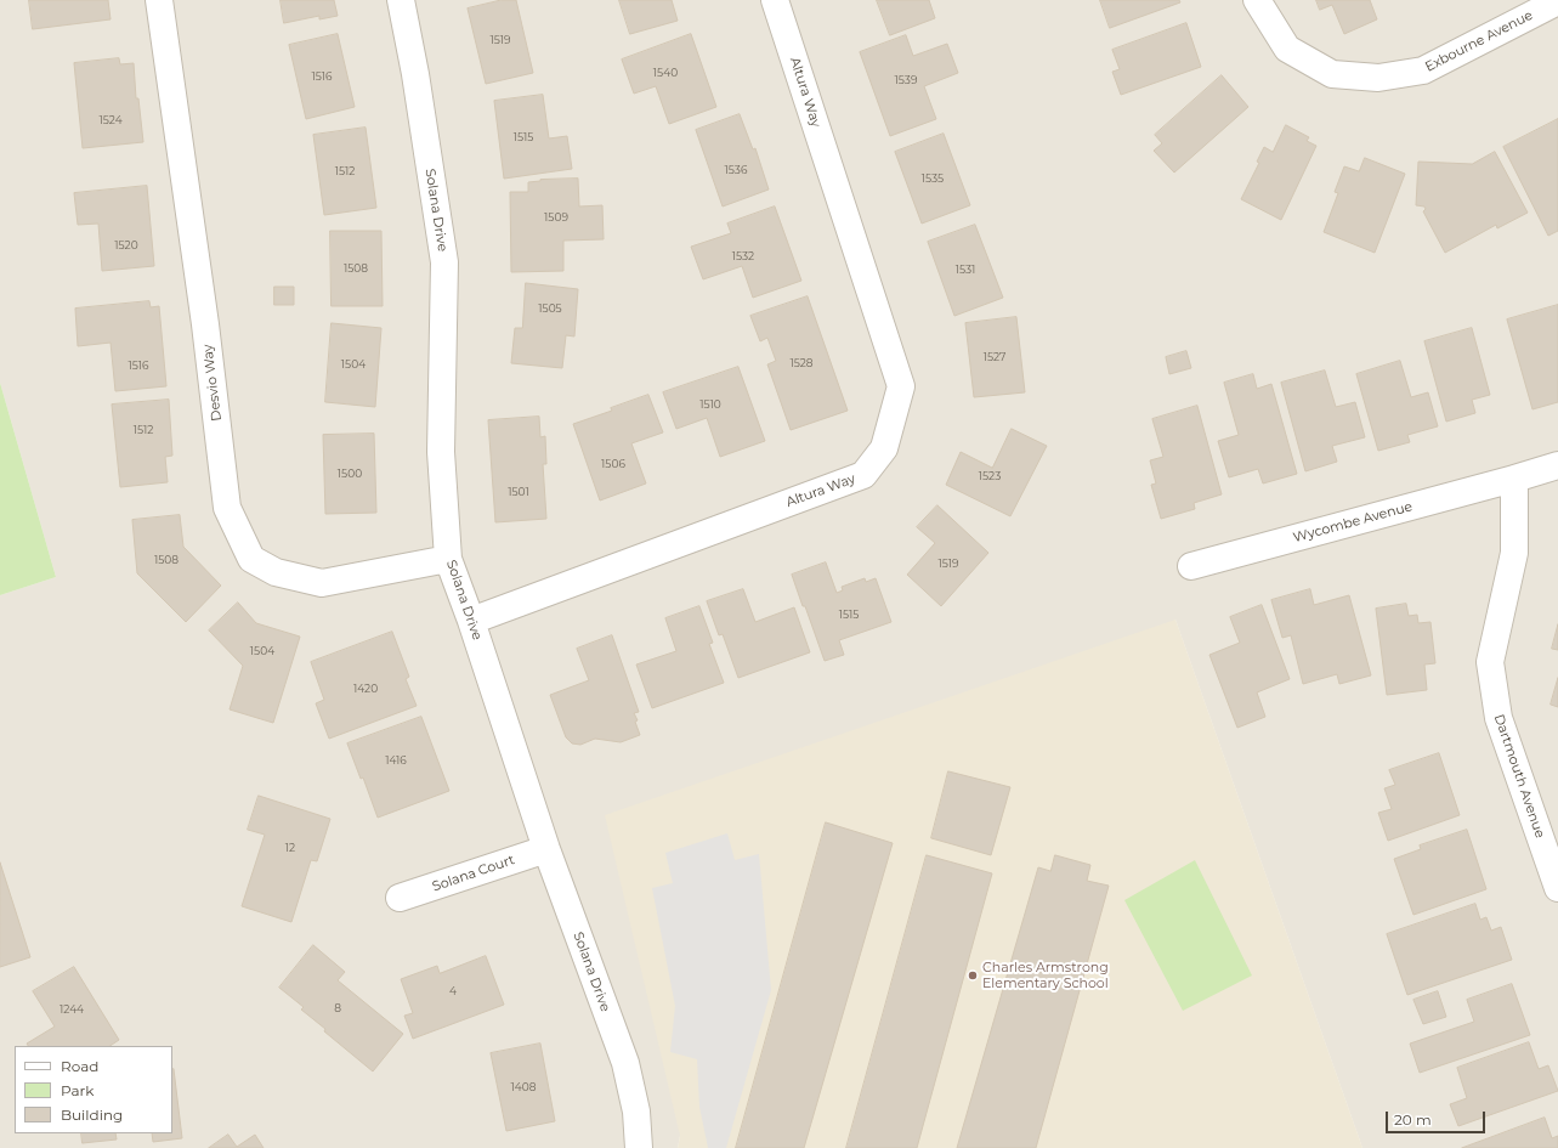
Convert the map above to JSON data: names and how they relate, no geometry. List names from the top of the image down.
{
  "streets": {
    "street": [
      "Exbourne Avenue",
      "Altura Way",
      "Solana Drive",
      "Desvio Way",
      "Wycombe Avenue",
      "Dartmouth Avenue",
      "Solana Court"
    ]
  },
  "crossings": [
    ["Altura Way", "Solana Drive"],
    ["Solana Drive", "Desvio Way"],
    ["Solana Drive", "Solana Court"],
    ["Wycombe Avenue", "Dartmouth Avenue"]
  ],
  "places": ["Charles Armstrong Elementary School"],
  "house_numbers": [
    "1519",
    "1540",
    "1516",
    "1539",
    "1524",
    "1515",
    "1536",
    "1512",
    "1535",
    "1509",
    "1520",
    "1532",
    "1508",
    "1531",
    "1505",
    "1527",
    "1528",
    "1504",
    "1516",
    "1510",
    "1512",
    "1506",
    "1500",
    "1523",
    "1501",
    "1508",
    "1519",
    "1515",
    "1504",
    "1420",
    "1416",
    "12",
    "4",
    "8",
    "1244",
    "1408"
  ],
  "legend": ["Road", "Park", "Building"],
  "scale_bar": "20 m"
}
